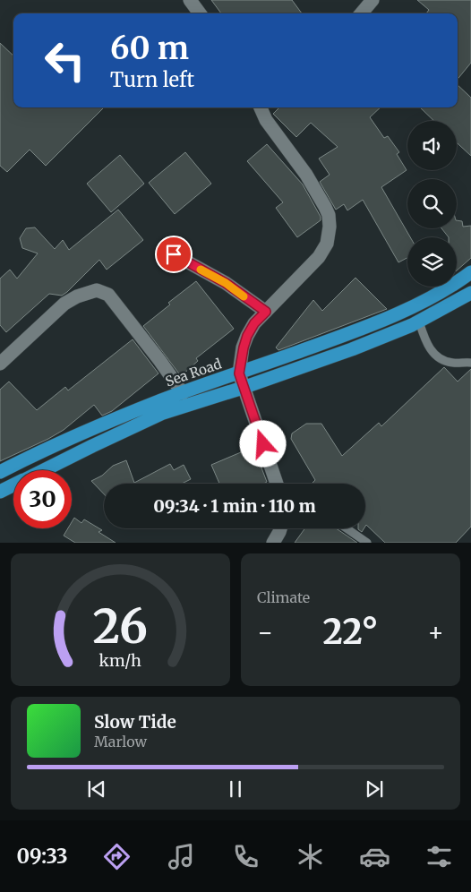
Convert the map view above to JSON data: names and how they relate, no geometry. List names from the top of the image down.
{
  "streets": {
    "highway": ["Sea Road"]
  },
  "page": {
    "turn": ["60 m", "Turn left"],
    "limit": "30",
    "trip": "09:34 · 1 min · 110 m",
    "tile": "Climate",
    "heat": ["−", "22°", "+"],
    "song": ["Slow Tide", "Marlow"],
    "tabs": "09:33",
    "gauge": ["26", "km/h"]
  }
}
